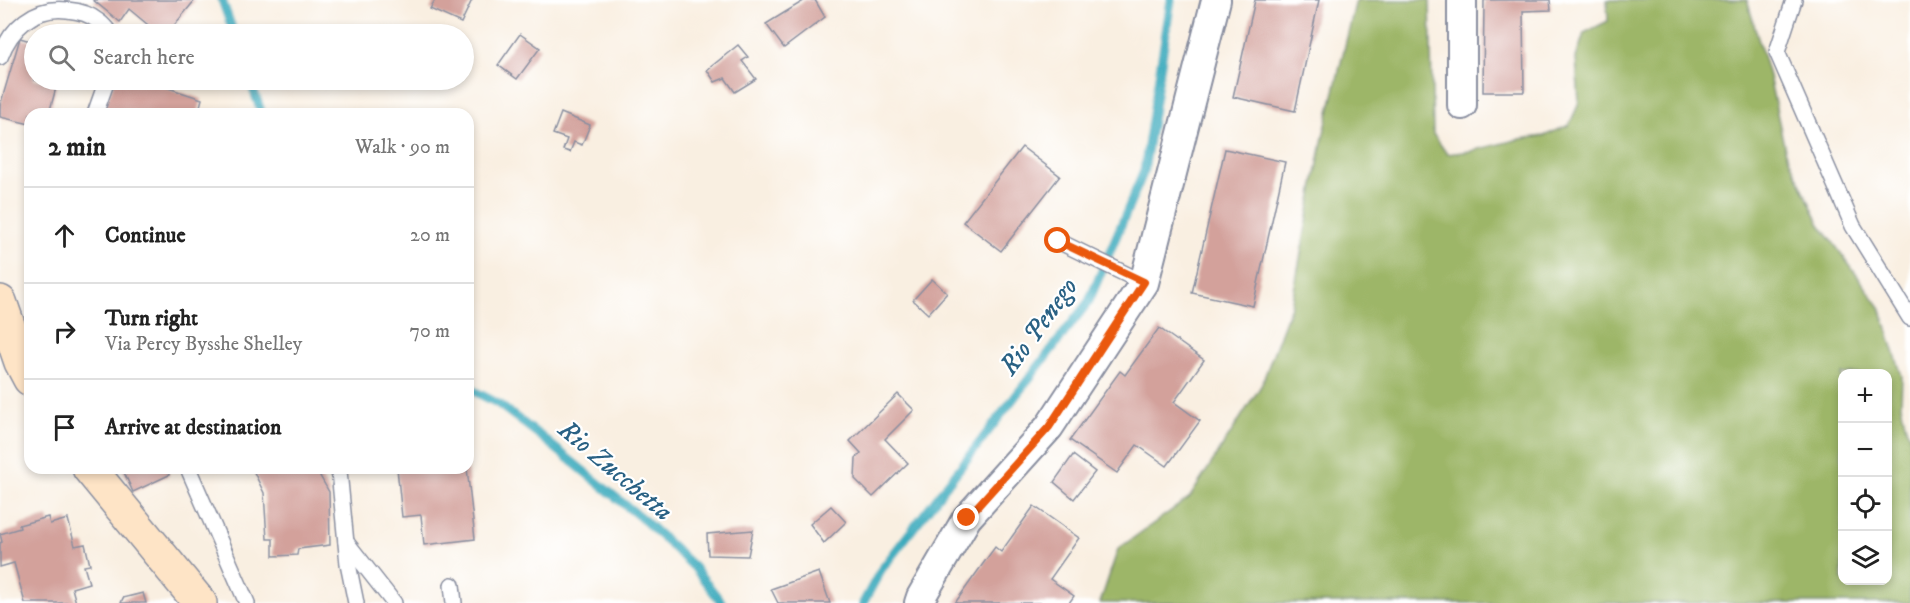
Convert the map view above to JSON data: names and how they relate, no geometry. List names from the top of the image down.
{
  "water": ["Rio Penego", "Rio Zucchetta"],
  "page": {
    "search": "Search here",
    "heading": ["2 min", "Walk · 90 m"],
    "list": [
      ["Continue", "20 m"],
      ["Turn right", "Via Percy Bysshe Shelley", "70 m"],
      "Arrive at destination"
    ],
    "map_buttons": ["+", "−"]
  }
}
